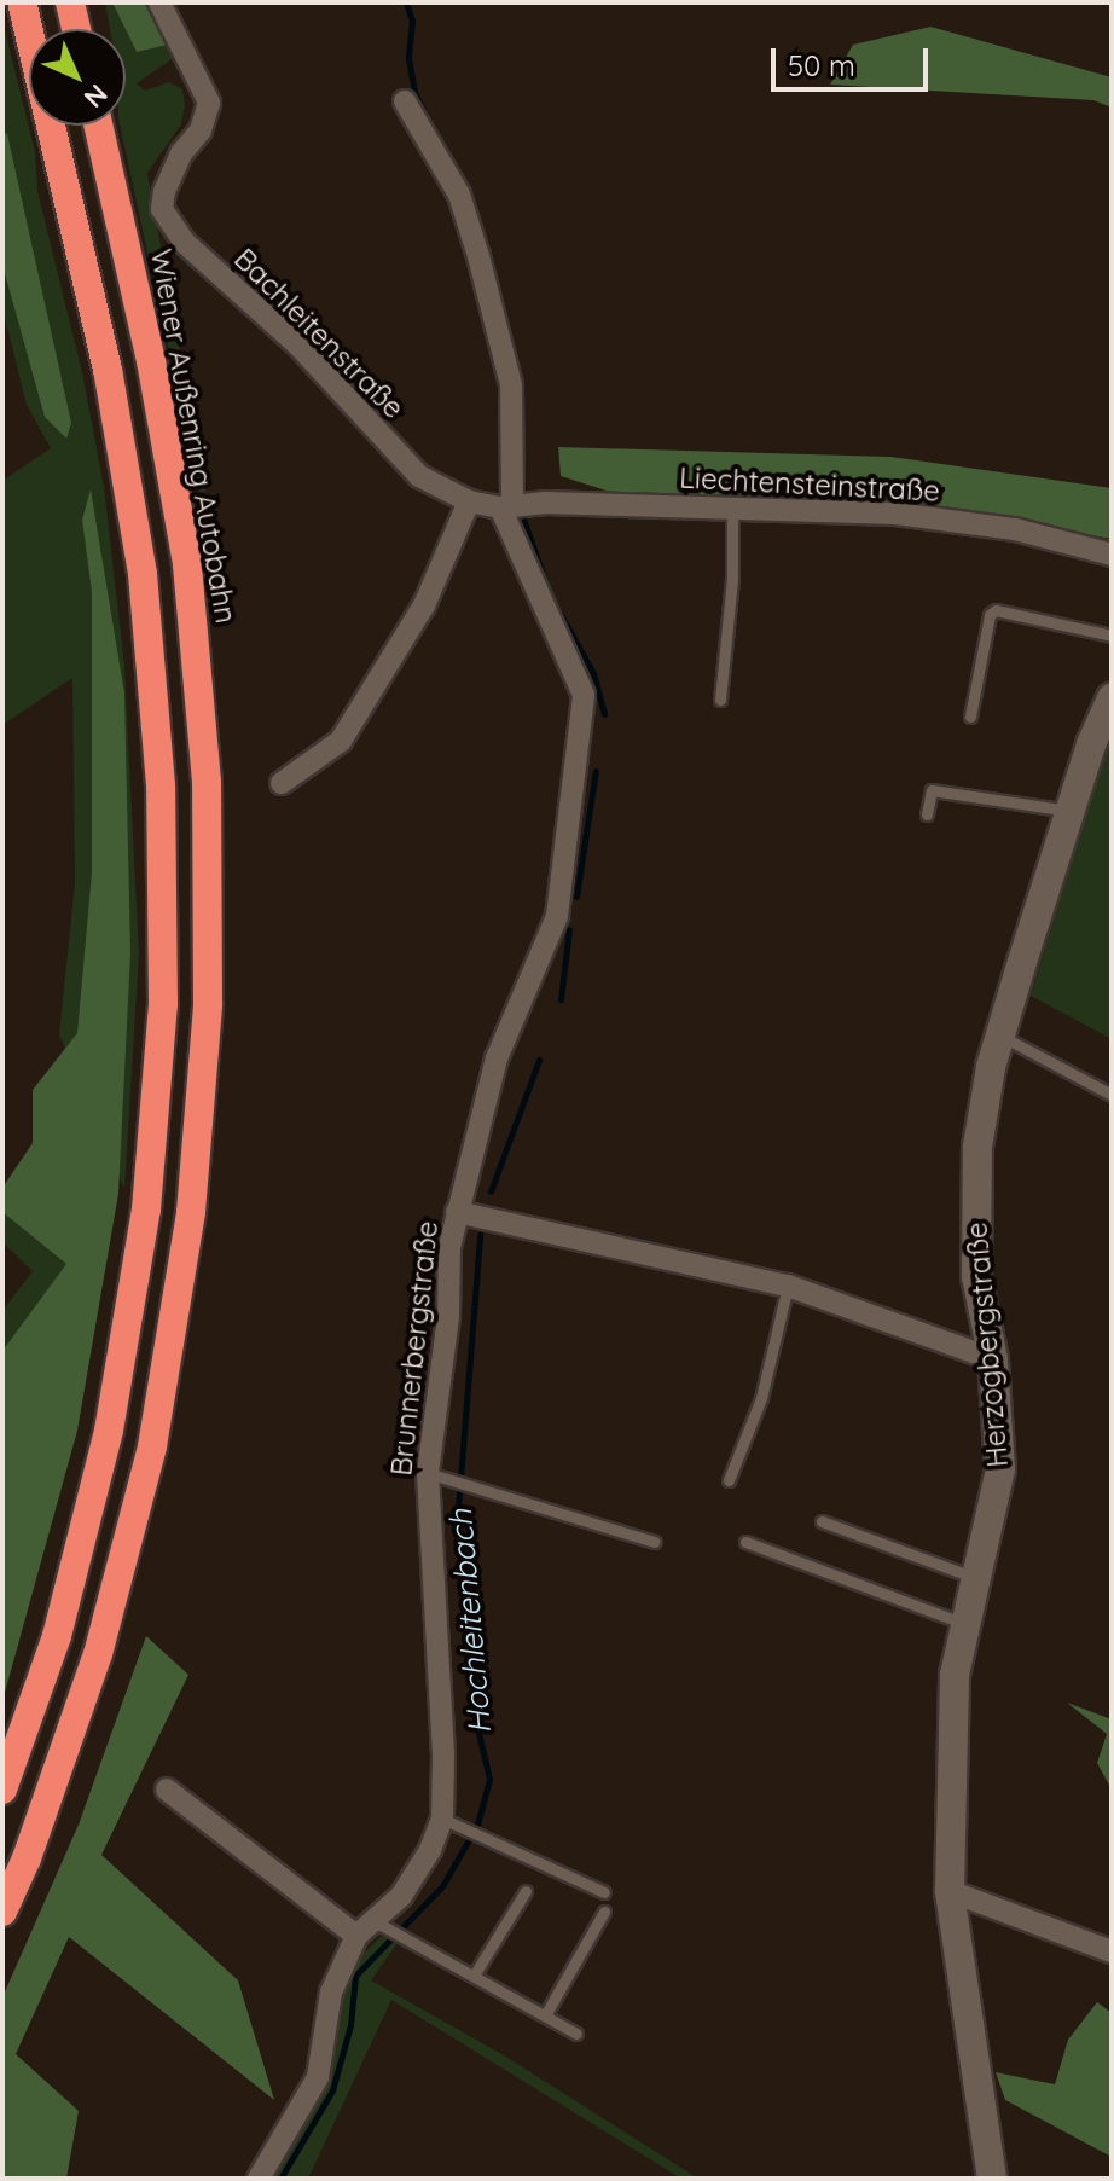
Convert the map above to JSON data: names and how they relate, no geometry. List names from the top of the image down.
{
  "streets": {
    "highway": ["Wiener Außenring Autobahn"],
    "main road": ["Herzogbergstraße"],
    "street": ["Bachleitenstraße", "Liechtensteinstraße", "Brunnerbergstraße"]
  },
  "crossings": [
    ["Bachleitenstraße", "Liechtensteinstraße"],
    ["Bachleitenstraße", "Brunnerbergstraße"],
    ["Liechtensteinstraße", "Brunnerbergstraße"]
  ],
  "water": ["Hochleitenbach"],
  "scale_bar": "50 m",
  "north": "bottom right"
}
